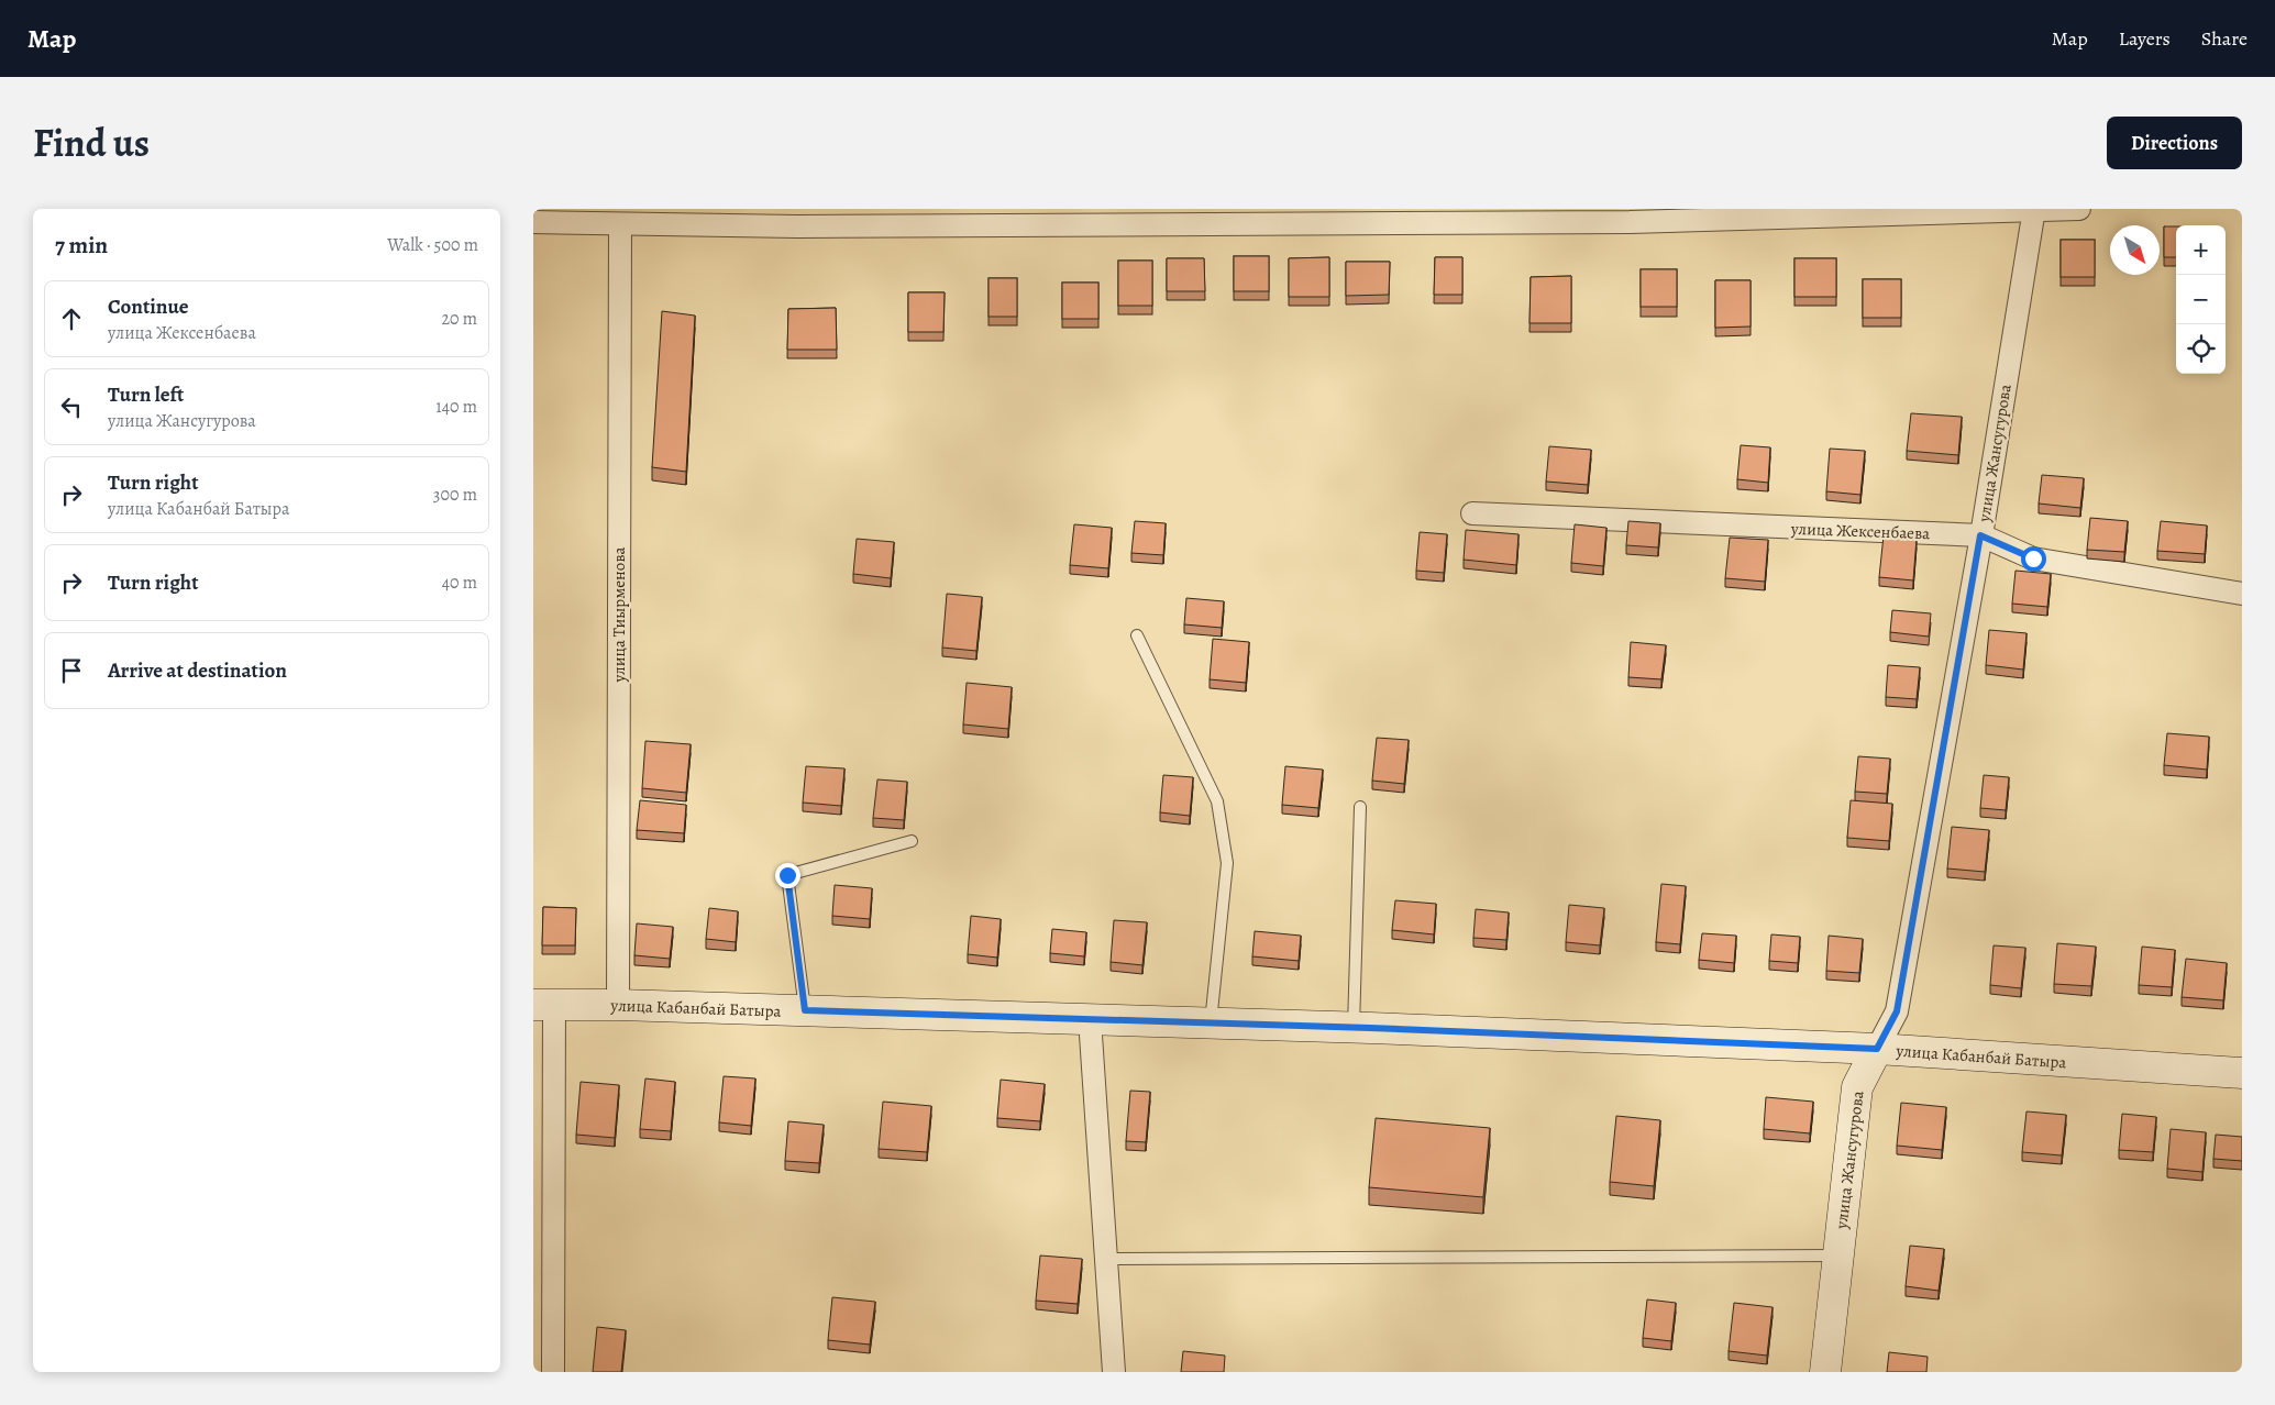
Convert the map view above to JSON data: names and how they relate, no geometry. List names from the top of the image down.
{
  "streets": {
    "street": [
      "улица Жансугурова",
      "улица Жексенбаева",
      "улица Тиырменова",
      "улица Кабанбай Батыра"
    ]
  },
  "crossings": [
    ["улица Жансугурова", "улица Жексенбаева"],
    ["улица Жансугурова", "улица Кабанбай Батыра"],
    ["улица Тиырменова", "улица Кабанбай Батыра"]
  ],
  "north": "bottom right",
  "page": {
    "header": "Map",
    "nav": ["Map", "Layers", "Share"],
    "title": "Find us",
    "buttons": "Directions",
    "heading": ["7 min", "Walk · 500 m"],
    "map_buttons": ["+", "−"],
    "list": [
      ["Continue", "улица Жексенбаева", "20 m"],
      ["Turn left", "улица Жансугурова", "140 m"],
      ["Turn right", "улица Кабанбай Батыра", "300 m"],
      ["Turn right", "40 m"],
      "Arrive at destination"
    ]
  }
}
